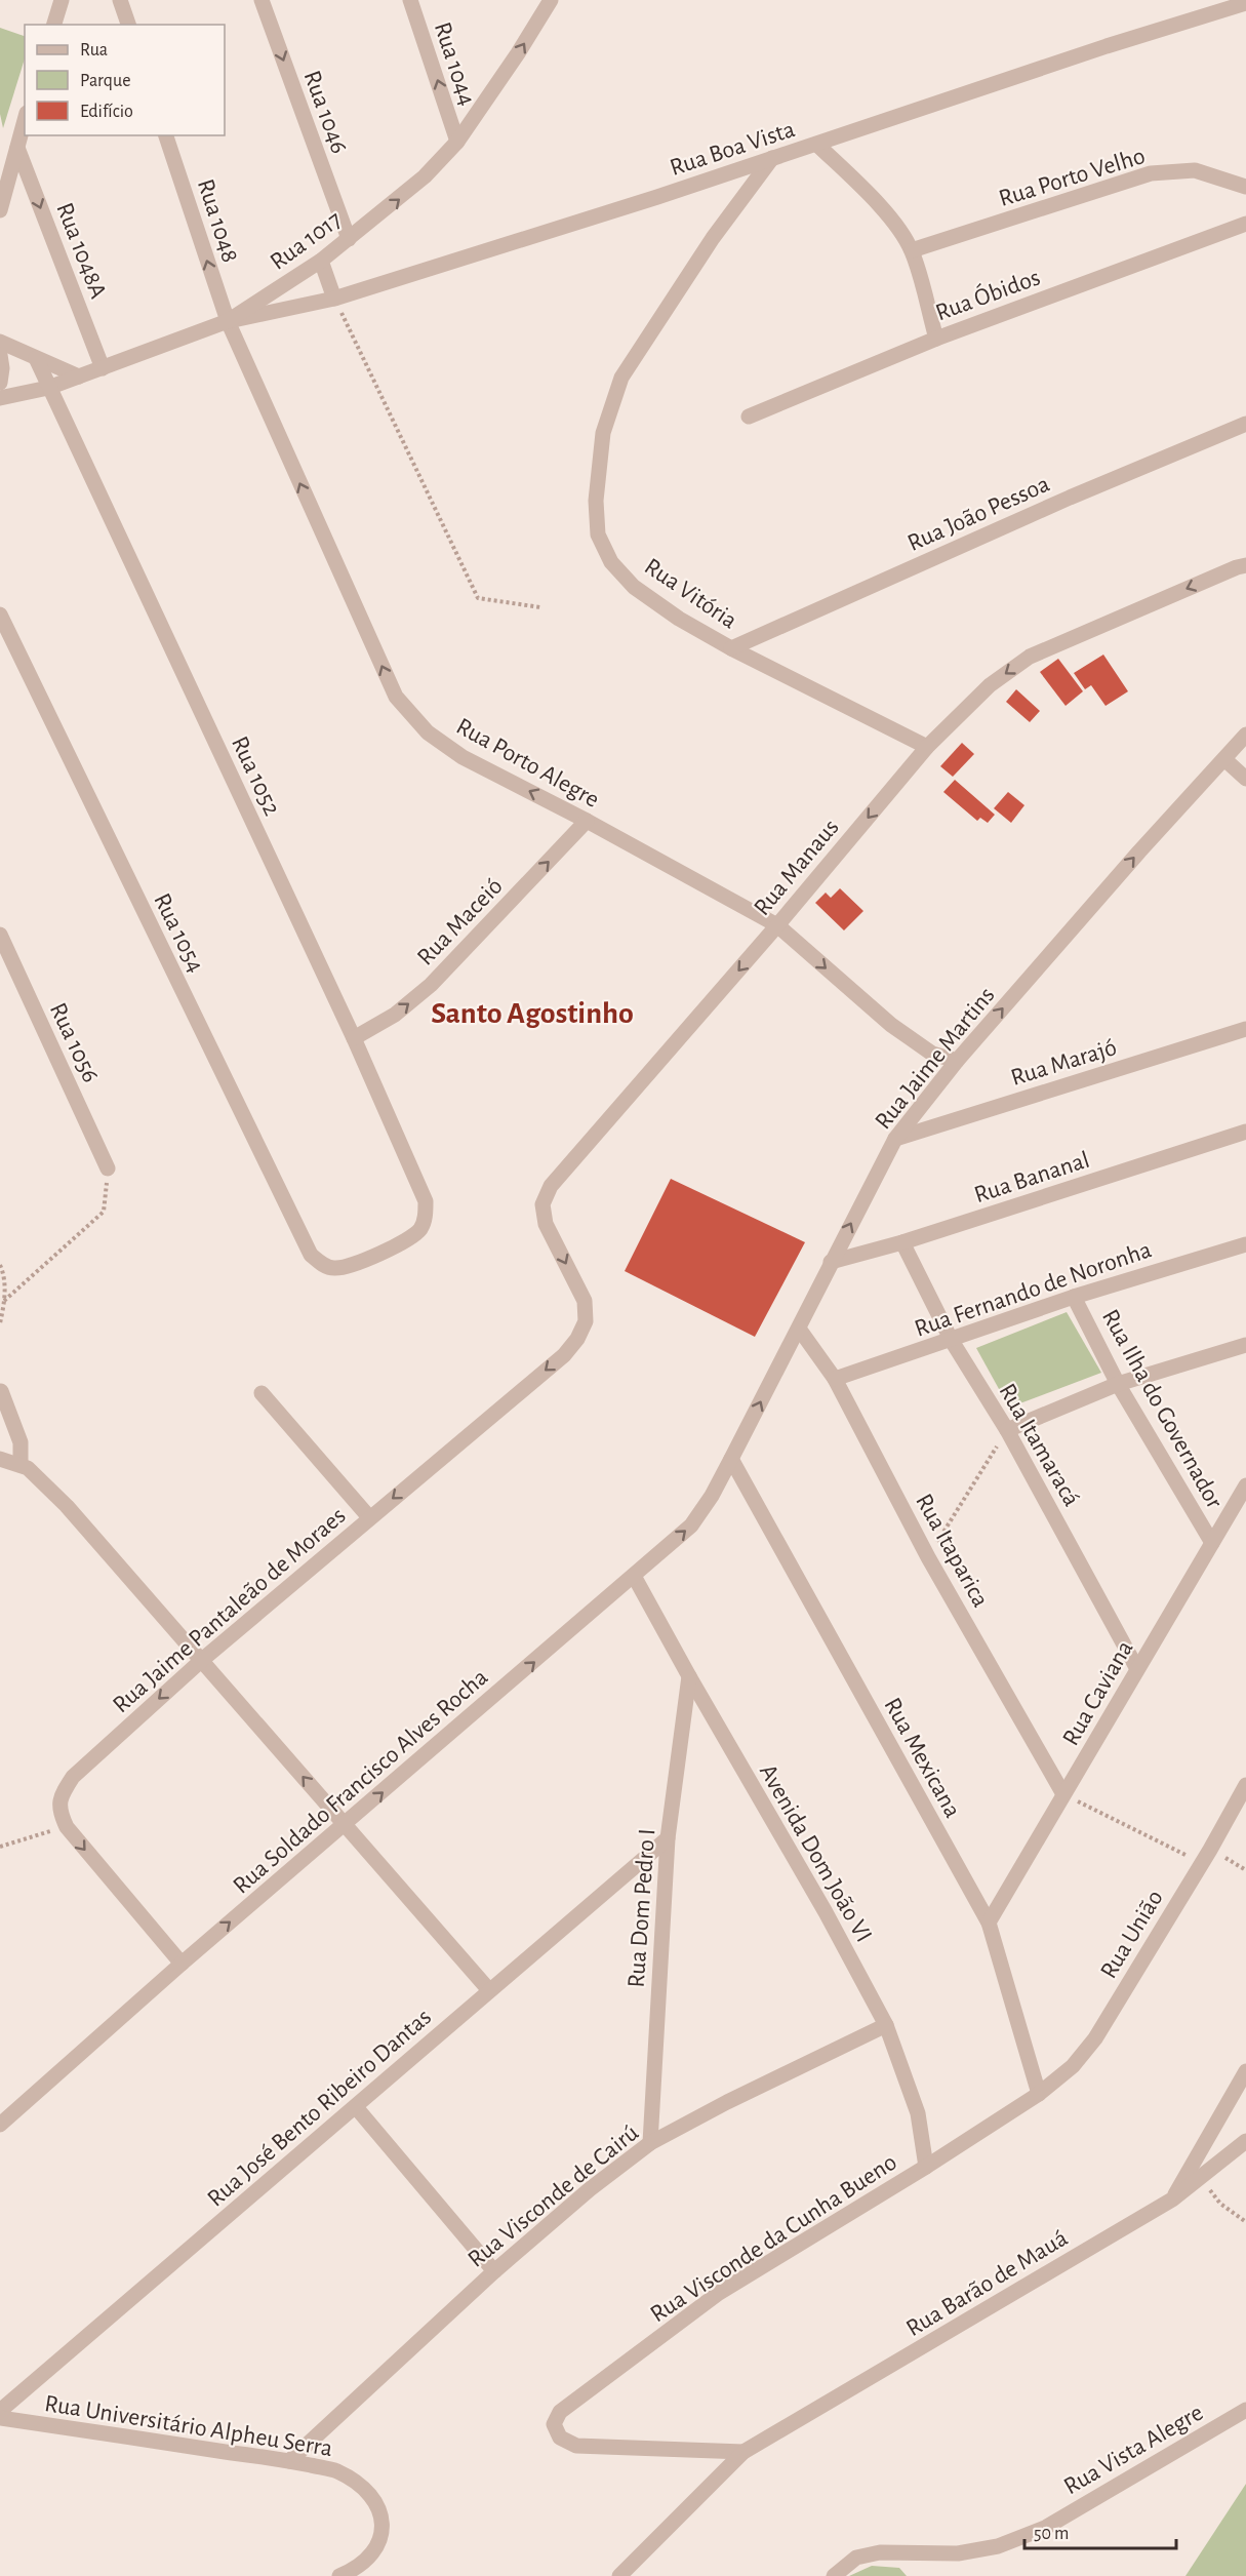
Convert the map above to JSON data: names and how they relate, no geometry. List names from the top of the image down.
{
  "streets": {
    "street": [
      "Rua 1044",
      "Rua 1046",
      "Rua Boa Vista",
      "Rua Porto Velho",
      "Rua 1048",
      "Rua 1017",
      "Rua 1048A",
      "Rua Óbidos",
      "Rua João Pessoa",
      "Rua Vitória",
      "Rua Porto Alegre",
      "Rua 1052",
      "Rua Manaus",
      "Rua Maceió",
      "Rua 1054",
      "Rua 1056",
      "Rua Jaime Martins",
      "Rua Marajó",
      "Rua Bananal",
      "Rua Fernando de Noronha",
      "Rua Ilha do Governador",
      "Rua Itamaracá",
      "Rua Itaparica",
      "Rua Jaime Pantaleão de Moraes",
      "Rua Caviana",
      "Rua Mexicana",
      "Rua Soldado Francisco Alves Rocha",
      "Avenida Dom João VI",
      "Rua Dom Pedro I",
      "Rua União",
      "Rua José Bento Ribeiro Dantas",
      "Rua Visconde de Cairú",
      "Rua Visconde da Cunha Bueno",
      "Rua Barão de Mauá",
      "Rua Universitário Alpheu Serra",
      "Rua Vista Alegre"
    ]
  },
  "crossings": [
    ["Rua 1044", "Rua 1017"],
    ["Rua 1046", "Rua 1017"],
    ["Rua Boa Vista", "Rua 1048"],
    ["Rua Boa Vista", "Rua 1017"],
    ["Rua Boa Vista", "Rua Vitória"],
    ["Rua Boa Vista", "Rua Porto Alegre"],
    ["Rua 1048", "Rua 1017"],
    ["Rua 1048", "Rua Porto Alegre"],
    ["Rua 1017", "Rua 1048A"],
    ["Rua 1017", "Rua Porto Alegre"],
    ["Rua 1017", "Rua 1052"],
    ["Rua João Pessoa", "Rua Vitória"],
    ["Rua Vitória", "Rua Manaus"],
    ["Rua Porto Alegre", "Rua Manaus"],
    ["Rua Porto Alegre", "Rua Maceió"],
    ["Rua Porto Alegre", "Rua Jaime Martins"],
    ["Rua 1052", "Rua Maceió"],
    ["Rua 1052", "Rua 1054"],
    ["Rua Manaus", "Rua Jaime Pantaleão de Moraes"],
    ["Rua Jaime Martins", "Rua Marajó"],
    ["Rua Jaime Martins", "Rua Bananal"],
    ["Rua Jaime Martins", "Rua Itaparica"],
    ["Rua Jaime Martins", "Rua Mexicana"],
    ["Rua Jaime Martins", "Rua Soldado Francisco Alves Rocha"],
    ["Rua Bananal", "Rua Itamaracá"],
    ["Rua Fernando de Noronha", "Rua Ilha do Governador"],
    ["Rua Fernando de Noronha", "Rua Itamaracá"],
    ["Rua Fernando de Noronha", "Rua Itaparica"],
    ["Rua Ilha do Governador", "Rua Caviana"],
    ["Rua Itamaracá", "Rua Caviana"],
    ["Rua Itaparica", "Rua Caviana"],
    ["Rua Caviana", "Rua Mexicana"],
    ["Rua Mexicana", "Rua Soldado Francisco Alves Rocha"],
    ["Rua Mexicana", "Rua União"],
    ["Rua Mexicana", "Rua Visconde da Cunha Bueno"],
    ["Rua Soldado Francisco Alves Rocha", "Avenida Dom João VI"],
    ["Avenida Dom João VI", "Rua Dom Pedro I"],
    ["Avenida Dom João VI", "Rua Visconde de Cairú"],
    ["Avenida Dom João VI", "Rua Visconde da Cunha Bueno"],
    ["Rua Dom Pedro I", "Rua José Bento Ribeiro Dantas"],
    ["Rua Dom Pedro I", "Rua Visconde de Cairú"],
    ["Rua União", "Rua Visconde da Cunha Bueno"],
    ["Rua Visconde de Cairú", "Rua Universitário Alpheu Serra"],
    ["Rua Visconde da Cunha Bueno", "Rua Barão de Mauá"]
  ],
  "one_way": [
    "Rua 1044",
    "Rua 1046",
    "Rua 1048",
    "Rua 1017",
    "Rua 1048A",
    "Rua Manaus",
    "Rua Maceió",
    "Rua Jaime Martins",
    "Rua Jaime Pantaleão de Moraes",
    "Rua Soldado Francisco Alves Rocha"
  ],
  "districts": ["Santo Agostinho"],
  "legend": ["Rua", "Parque", "Edifício"],
  "scale_bar": "50 m"
}
